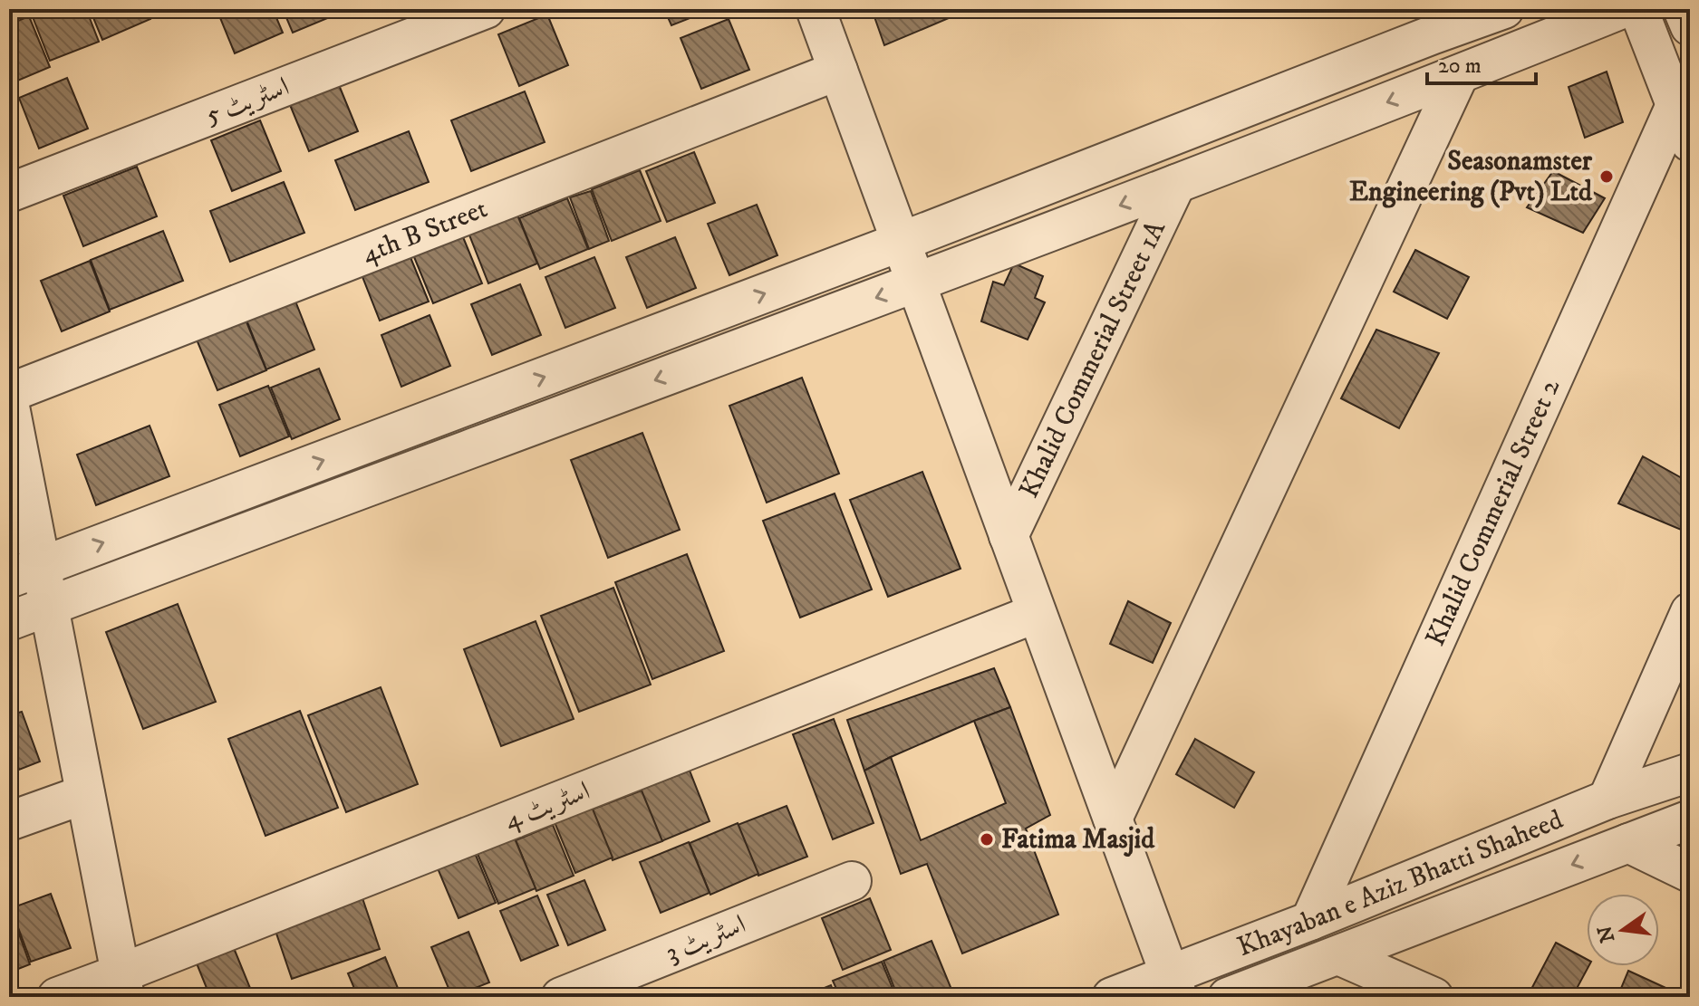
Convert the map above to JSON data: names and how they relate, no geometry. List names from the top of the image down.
{
  "streets": {
    "street": [
      "اسٹریٹ 5",
      "4th B Street",
      "Khalid Commerial Street 1A",
      "Khalid Commerial Street 2",
      "اسٹریٹ 4",
      "Khayaban e Aziz Bhatti Shaheed",
      "اسٹریٹ 3"
    ]
  },
  "crossings": [
    ["Khalid Commerial Street 2", "Khayaban e Aziz Bhatti Shaheed"]
  ],
  "places": ["Seasonamster Engineering (Pvt) Ltd", "Fatima Masjid"],
  "scale_bar": "20 m",
  "north": "left"
}
